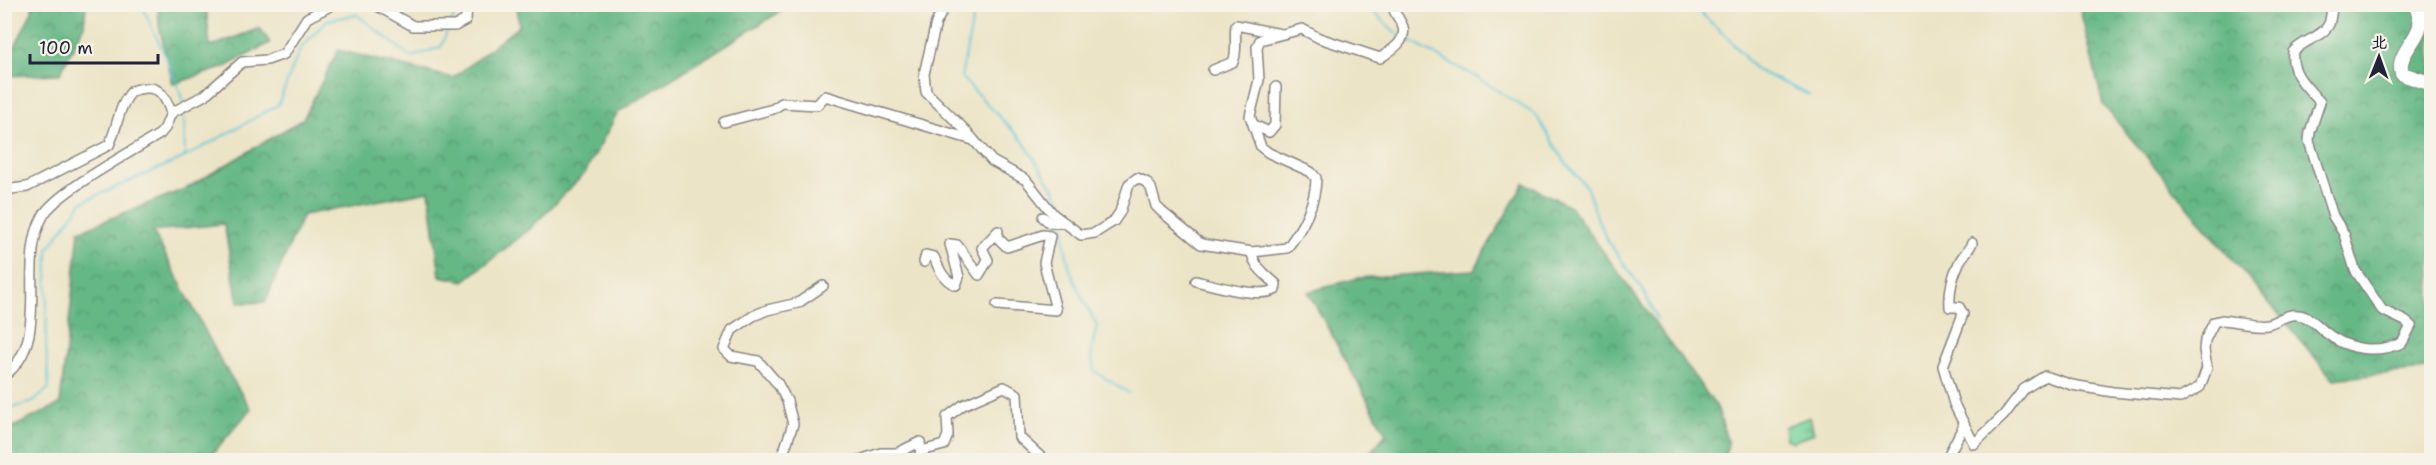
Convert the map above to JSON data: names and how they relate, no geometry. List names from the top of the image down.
{
  "scale_bar": "100 m",
  "north": "top"
}
